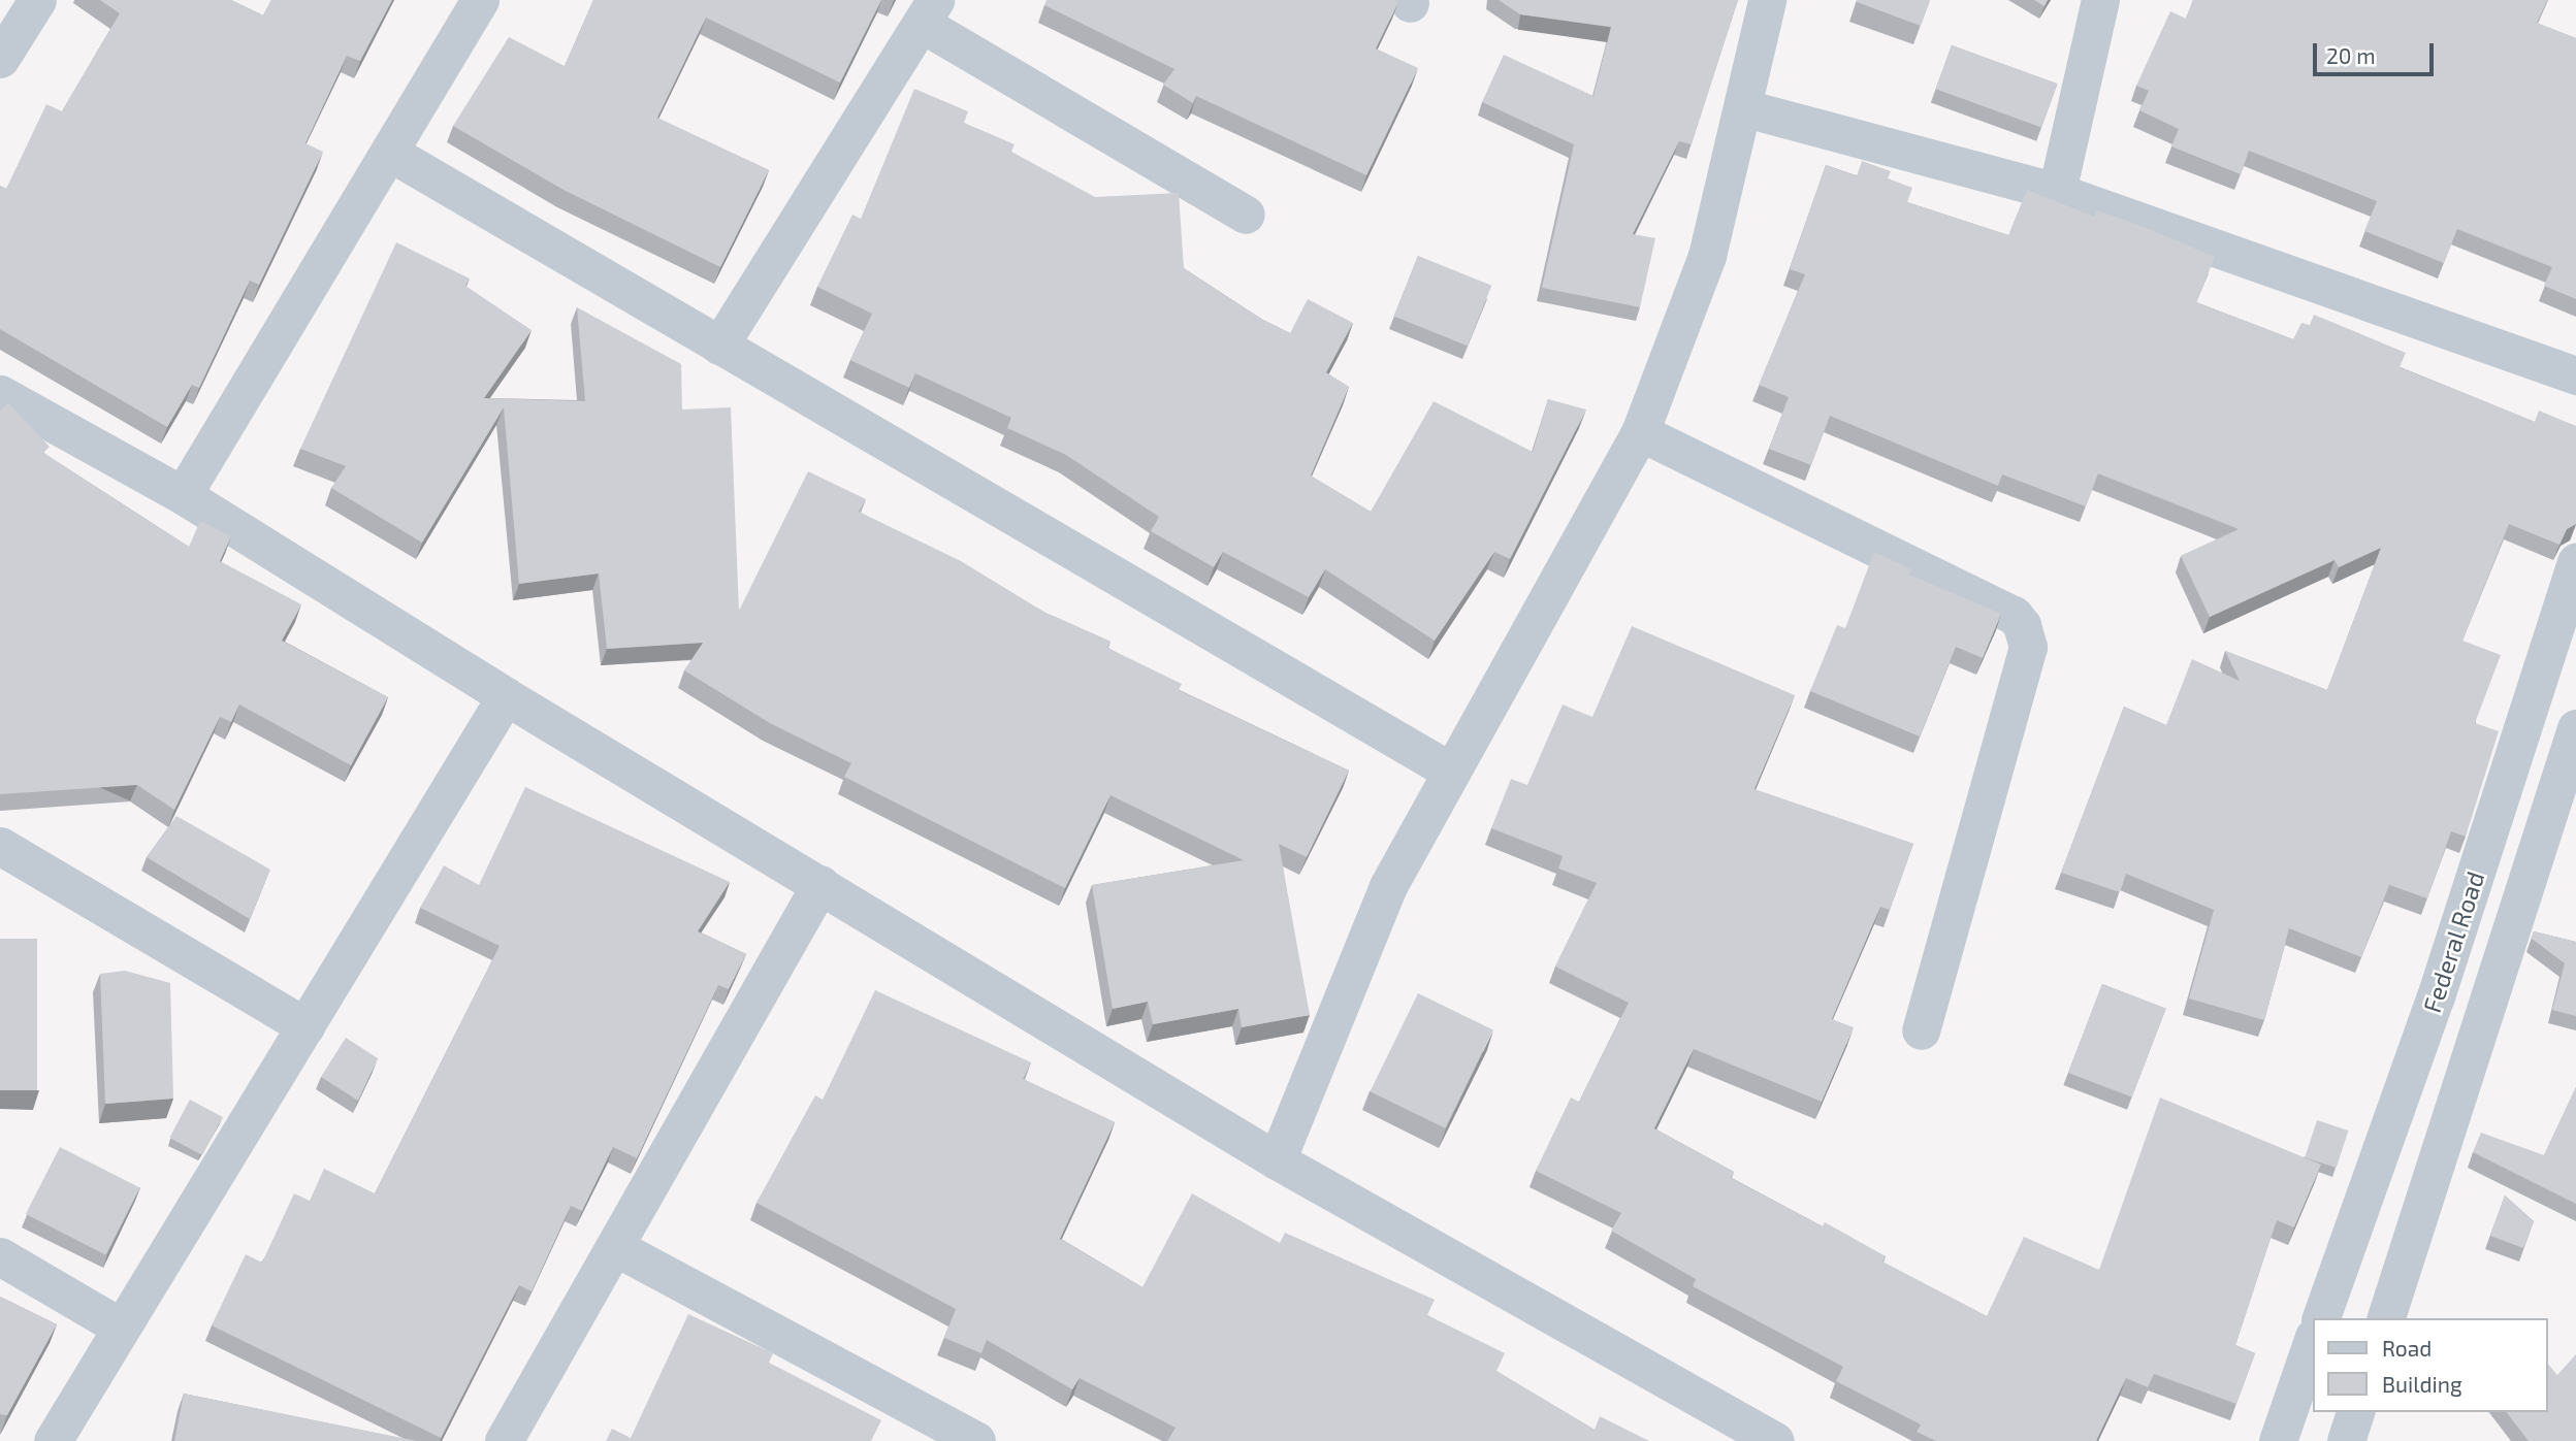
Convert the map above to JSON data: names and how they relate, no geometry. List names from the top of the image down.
{
  "streets": {
    "street": ["Federal Road"]
  },
  "legend": ["Road", "Building"],
  "scale_bar": "20 m"
}
